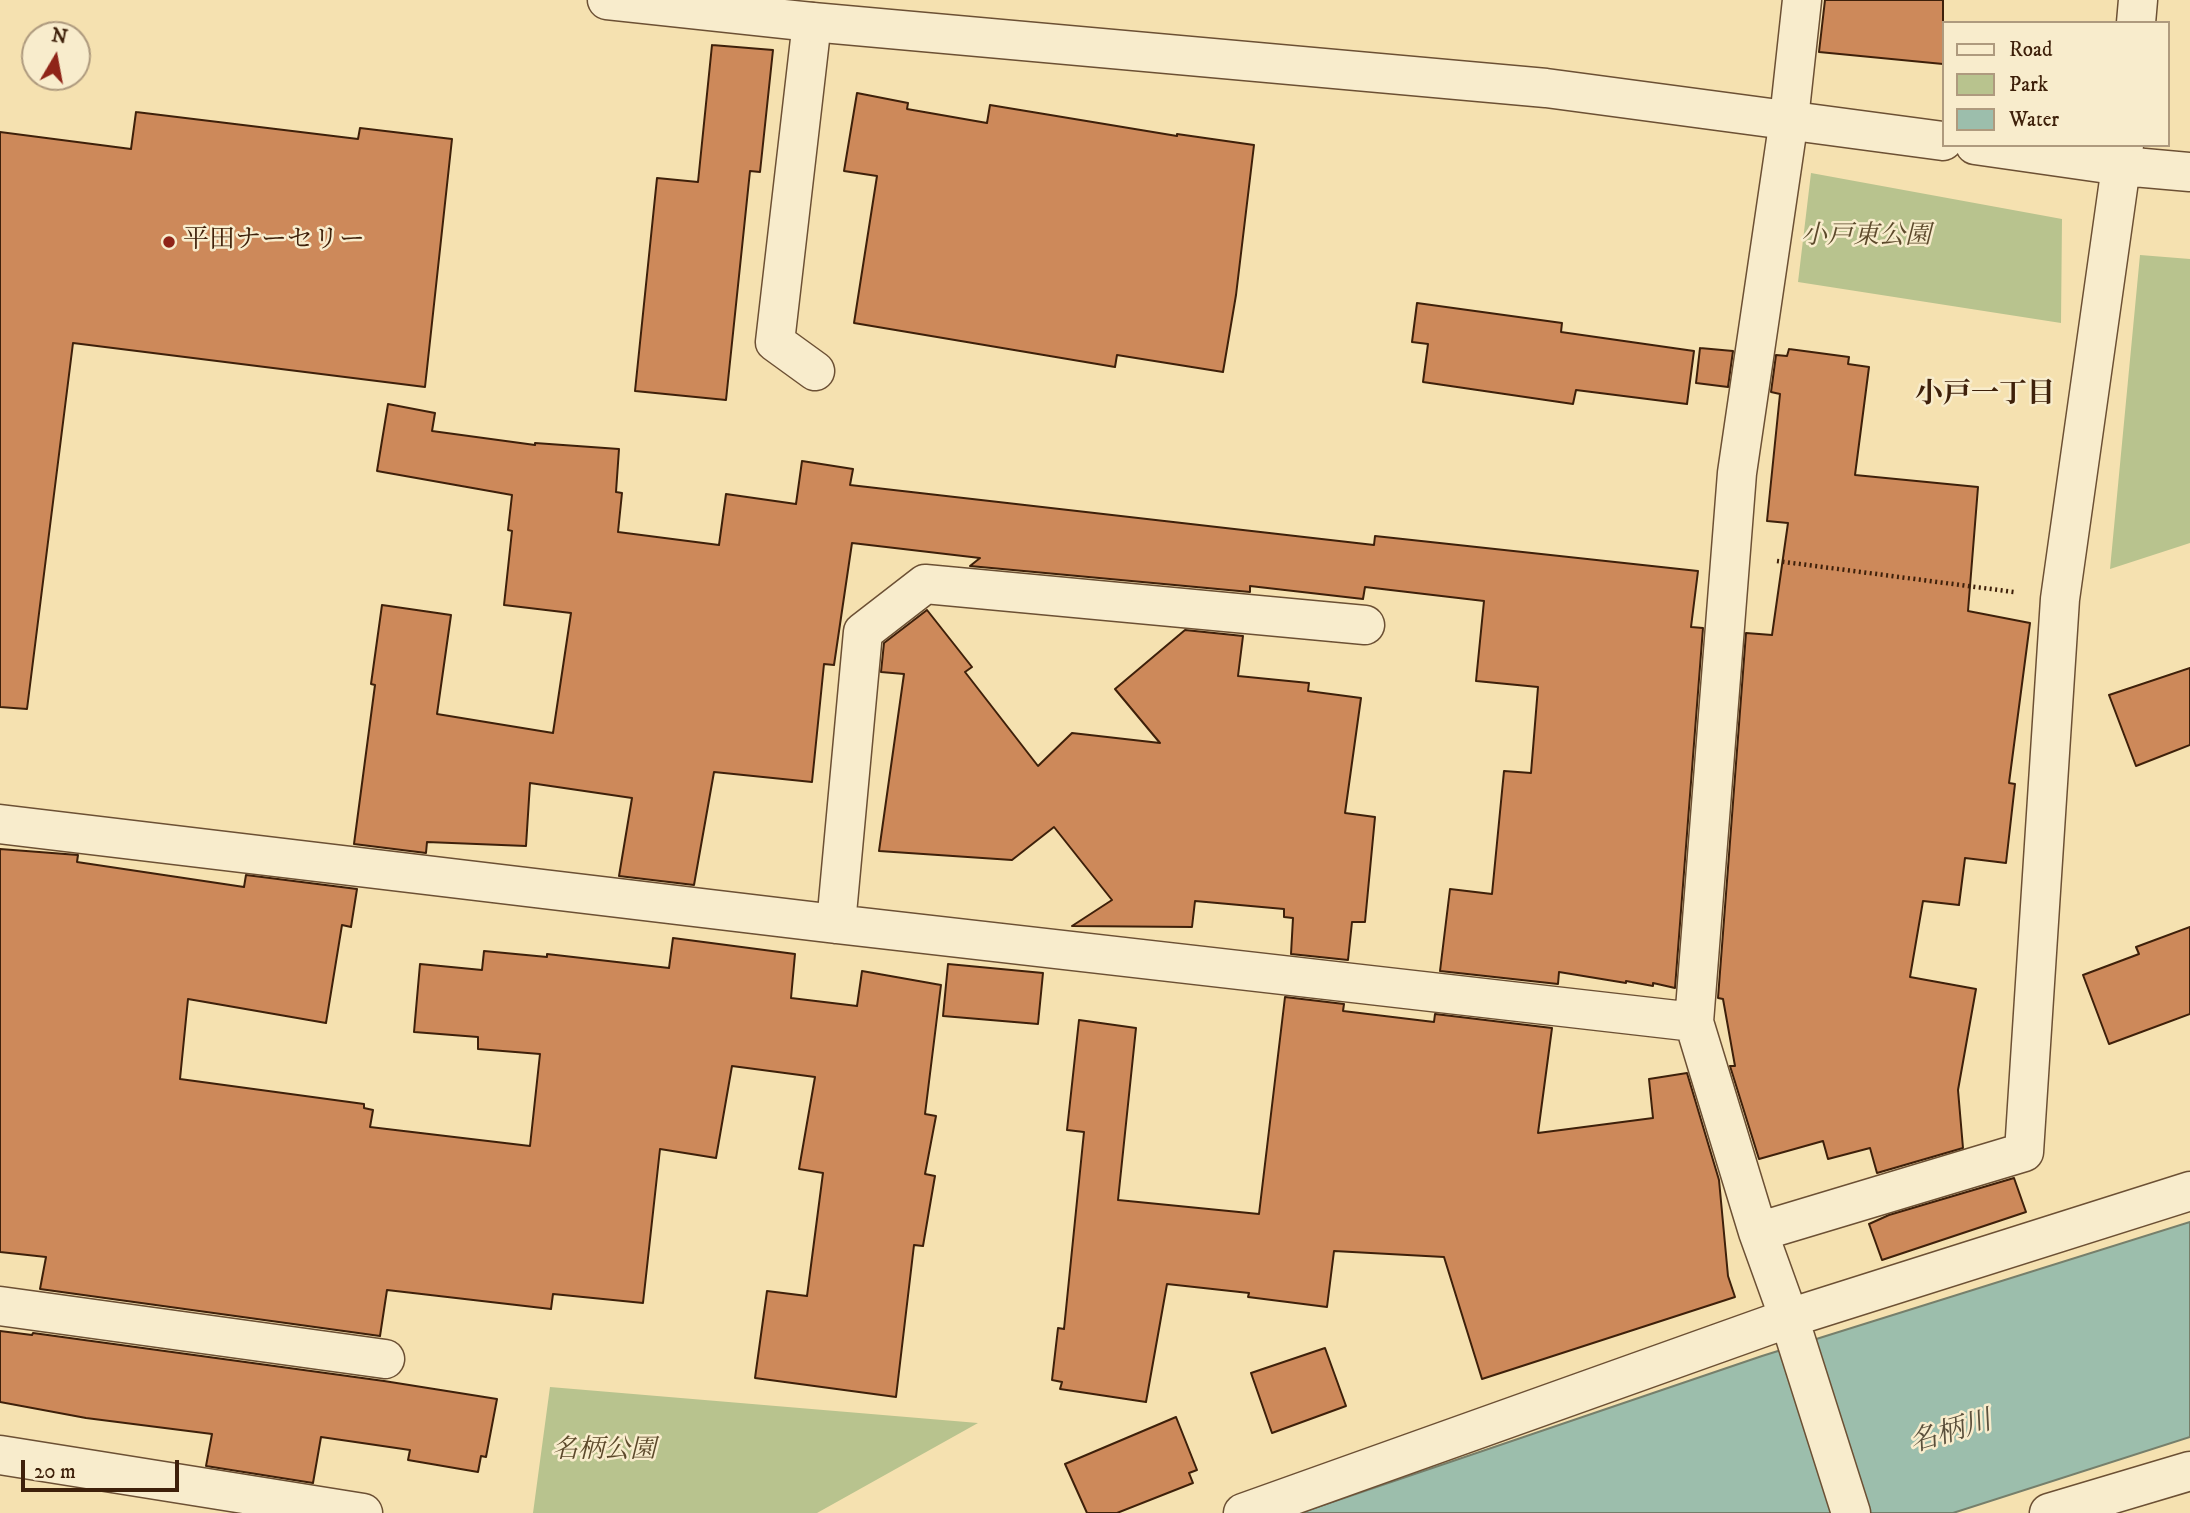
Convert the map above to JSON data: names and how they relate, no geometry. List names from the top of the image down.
{
  "districts": ["小戸一丁目"],
  "water": ["名柄川"],
  "parks": ["小戸東公園", "名柄公園"],
  "places": ["平田ナーセリー"],
  "legend": ["Road", "Park", "Water"],
  "scale_bar": "20 m",
  "north": "top"
}
